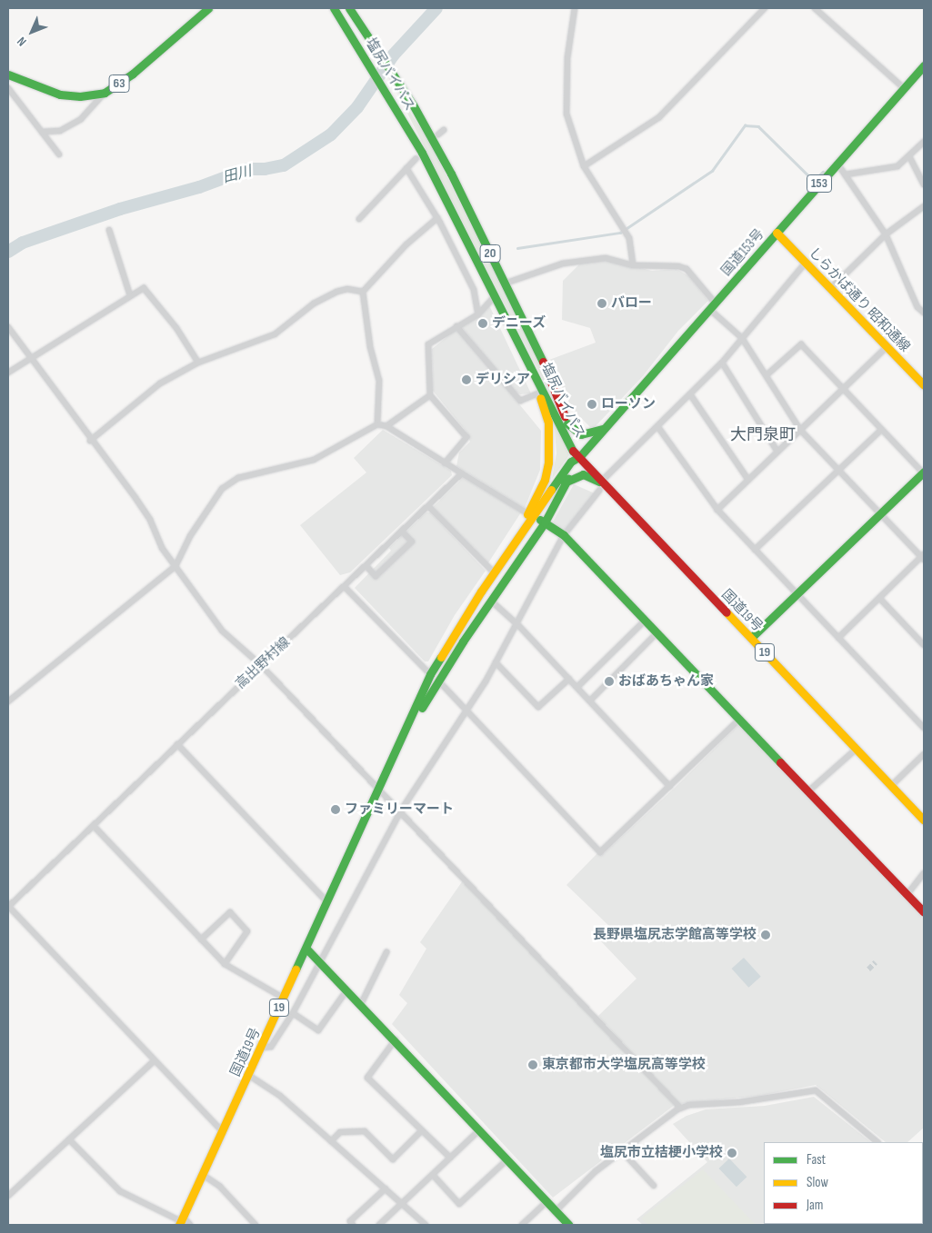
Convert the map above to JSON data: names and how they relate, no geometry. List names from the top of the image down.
{
  "streets": {
    "main road": [
      "塩尻バイパス",
      "63",
      "153",
      "国道153号",
      "20",
      "しらかば通り 昭和通線",
      "国道19号",
      "19"
    ],
    "street": ["高出野村線"]
  },
  "crossings": [
    ["塩尻バイパス", "国道153号"],
    ["塩尻バイパス", "国道19号"],
    ["国道153号", "しらかば通り 昭和通線"],
    ["国道153号", "国道19号"]
  ],
  "districts": ["大門泉町"],
  "water": ["田川"],
  "places": [
    "バロー",
    "デニーズ",
    "デリシア",
    "ローソン",
    "おばあちゃん家",
    "ファミリーマート",
    "長野県塩尻志学館高等学校",
    "東京都市大学塩尻高等学校",
    "塩尻市立桔梗小学校"
  ],
  "legend": ["Fast", "Slow", "Jam"],
  "north": "bottom left"
}
